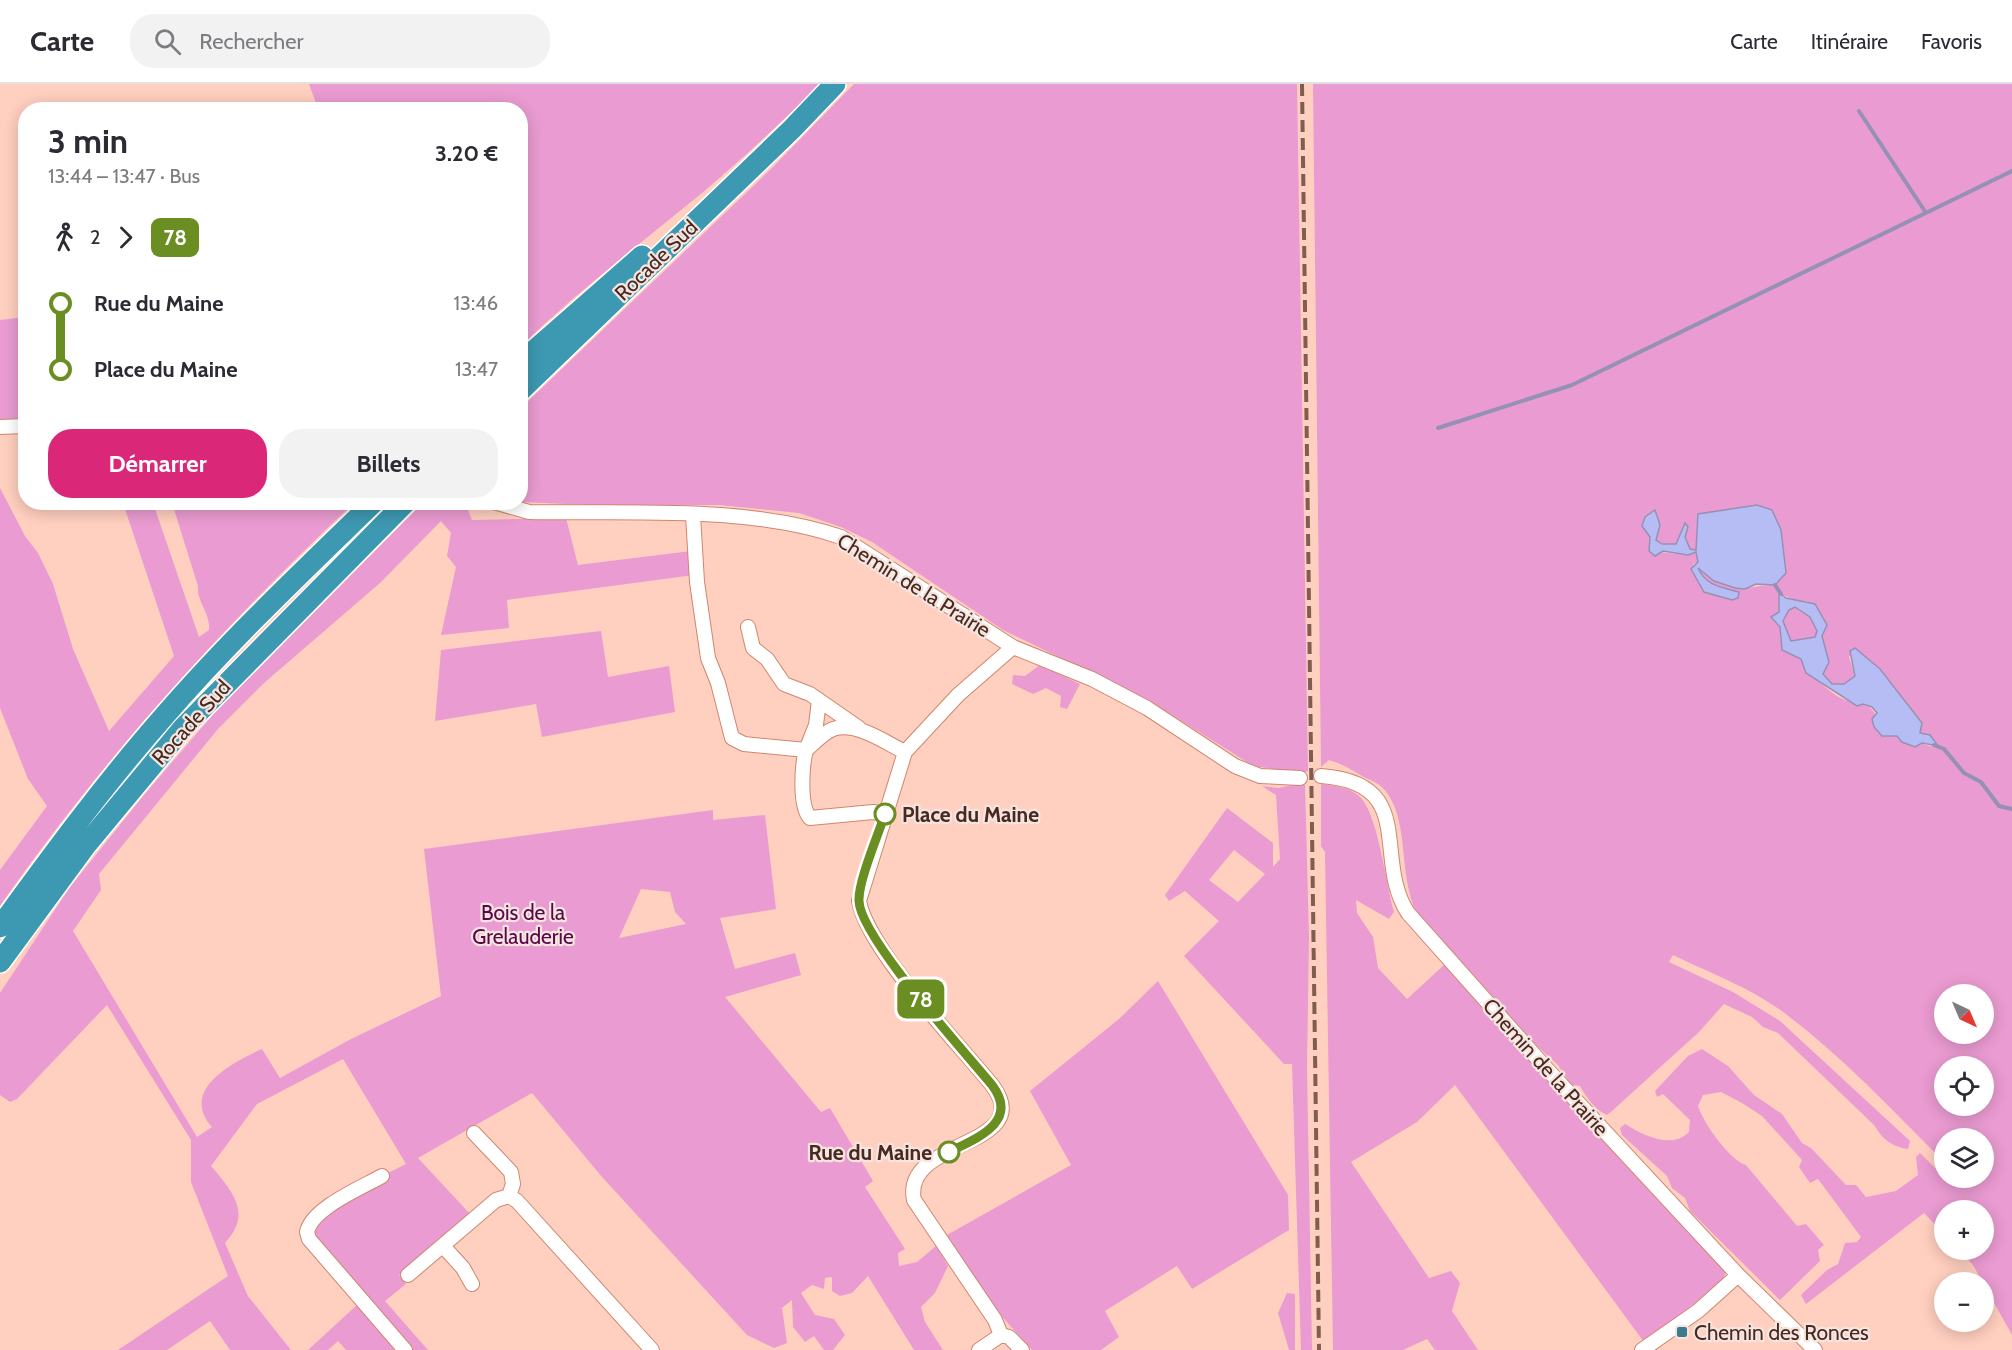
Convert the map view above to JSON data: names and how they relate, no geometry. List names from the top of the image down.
{
  "streets": {
    "highway": ["Rocade Sud"],
    "street": ["Chemin de la Prairie"]
  },
  "parks": ["Bois de la Grelauderie"],
  "places": {
    "other": ["Place du Maine", "Rue du Maine"],
    "transit": ["Chemin des Ronces"]
  },
  "lines": ["bus line 78"],
  "north": "bottom right",
  "page": {
    "header": "Carte",
    "search": "Rechercher",
    "nav": ["Carte", "Itinéraire", "Favoris"],
    "on_map": "78",
    "heading": ["3 min", "13:44 – 13:47 · Bus", "3.20 €"],
    "legs": ["2", "78"],
    "list": [
      {
        "name": "Rue du Maine",
        "value": "13:46"
      },
      {
        "name": "Place du Maine",
        "value": "13:47"
      }
    ],
    "buttons": ["Démarrer", "Billets"],
    "map_buttons": ["+", "−"]
  }
}
